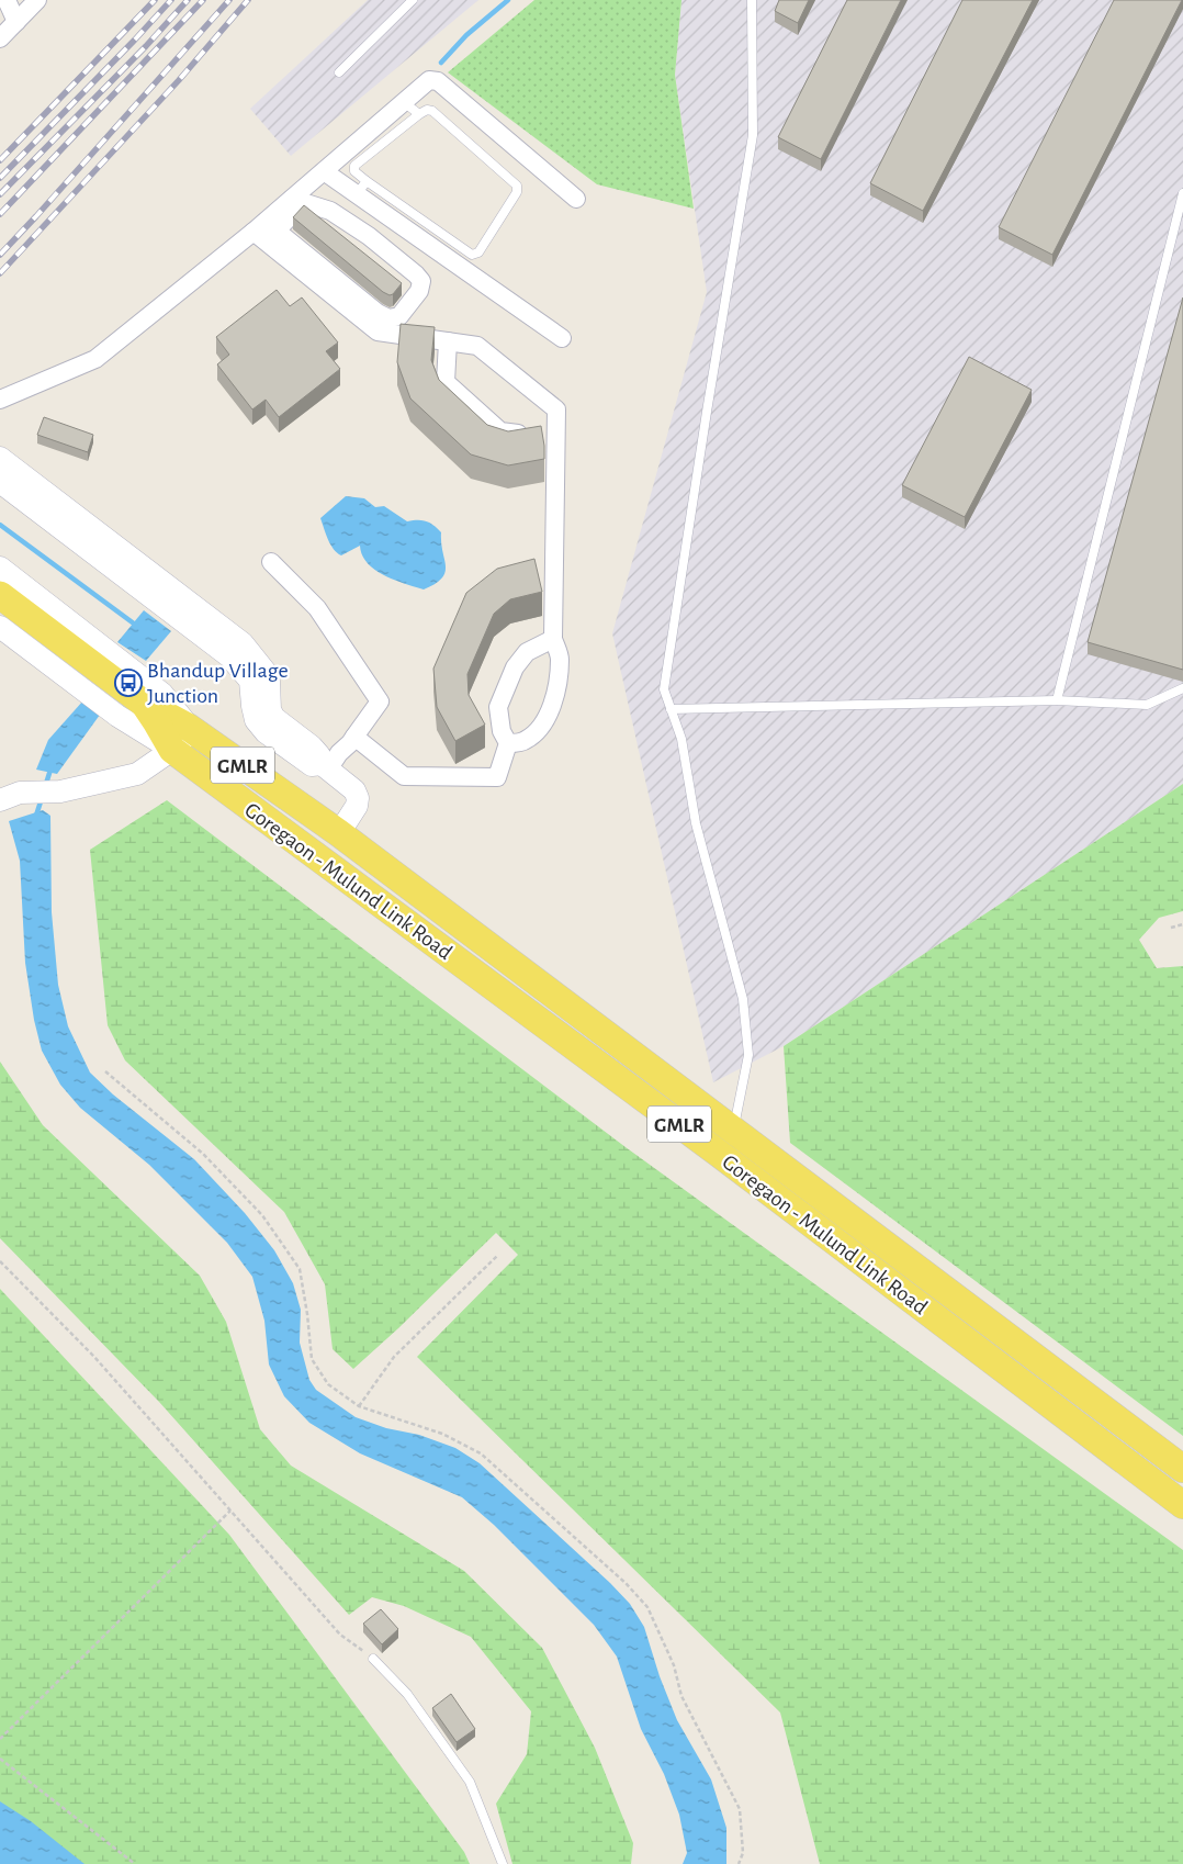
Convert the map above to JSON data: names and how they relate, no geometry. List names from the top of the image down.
{
  "streets": {
    "main road": ["GMLR", "Goregaon - Mulund Link Road"]
  },
  "places": {
    "bus stop": ["Bhandup Village Junction"]
  }
}
